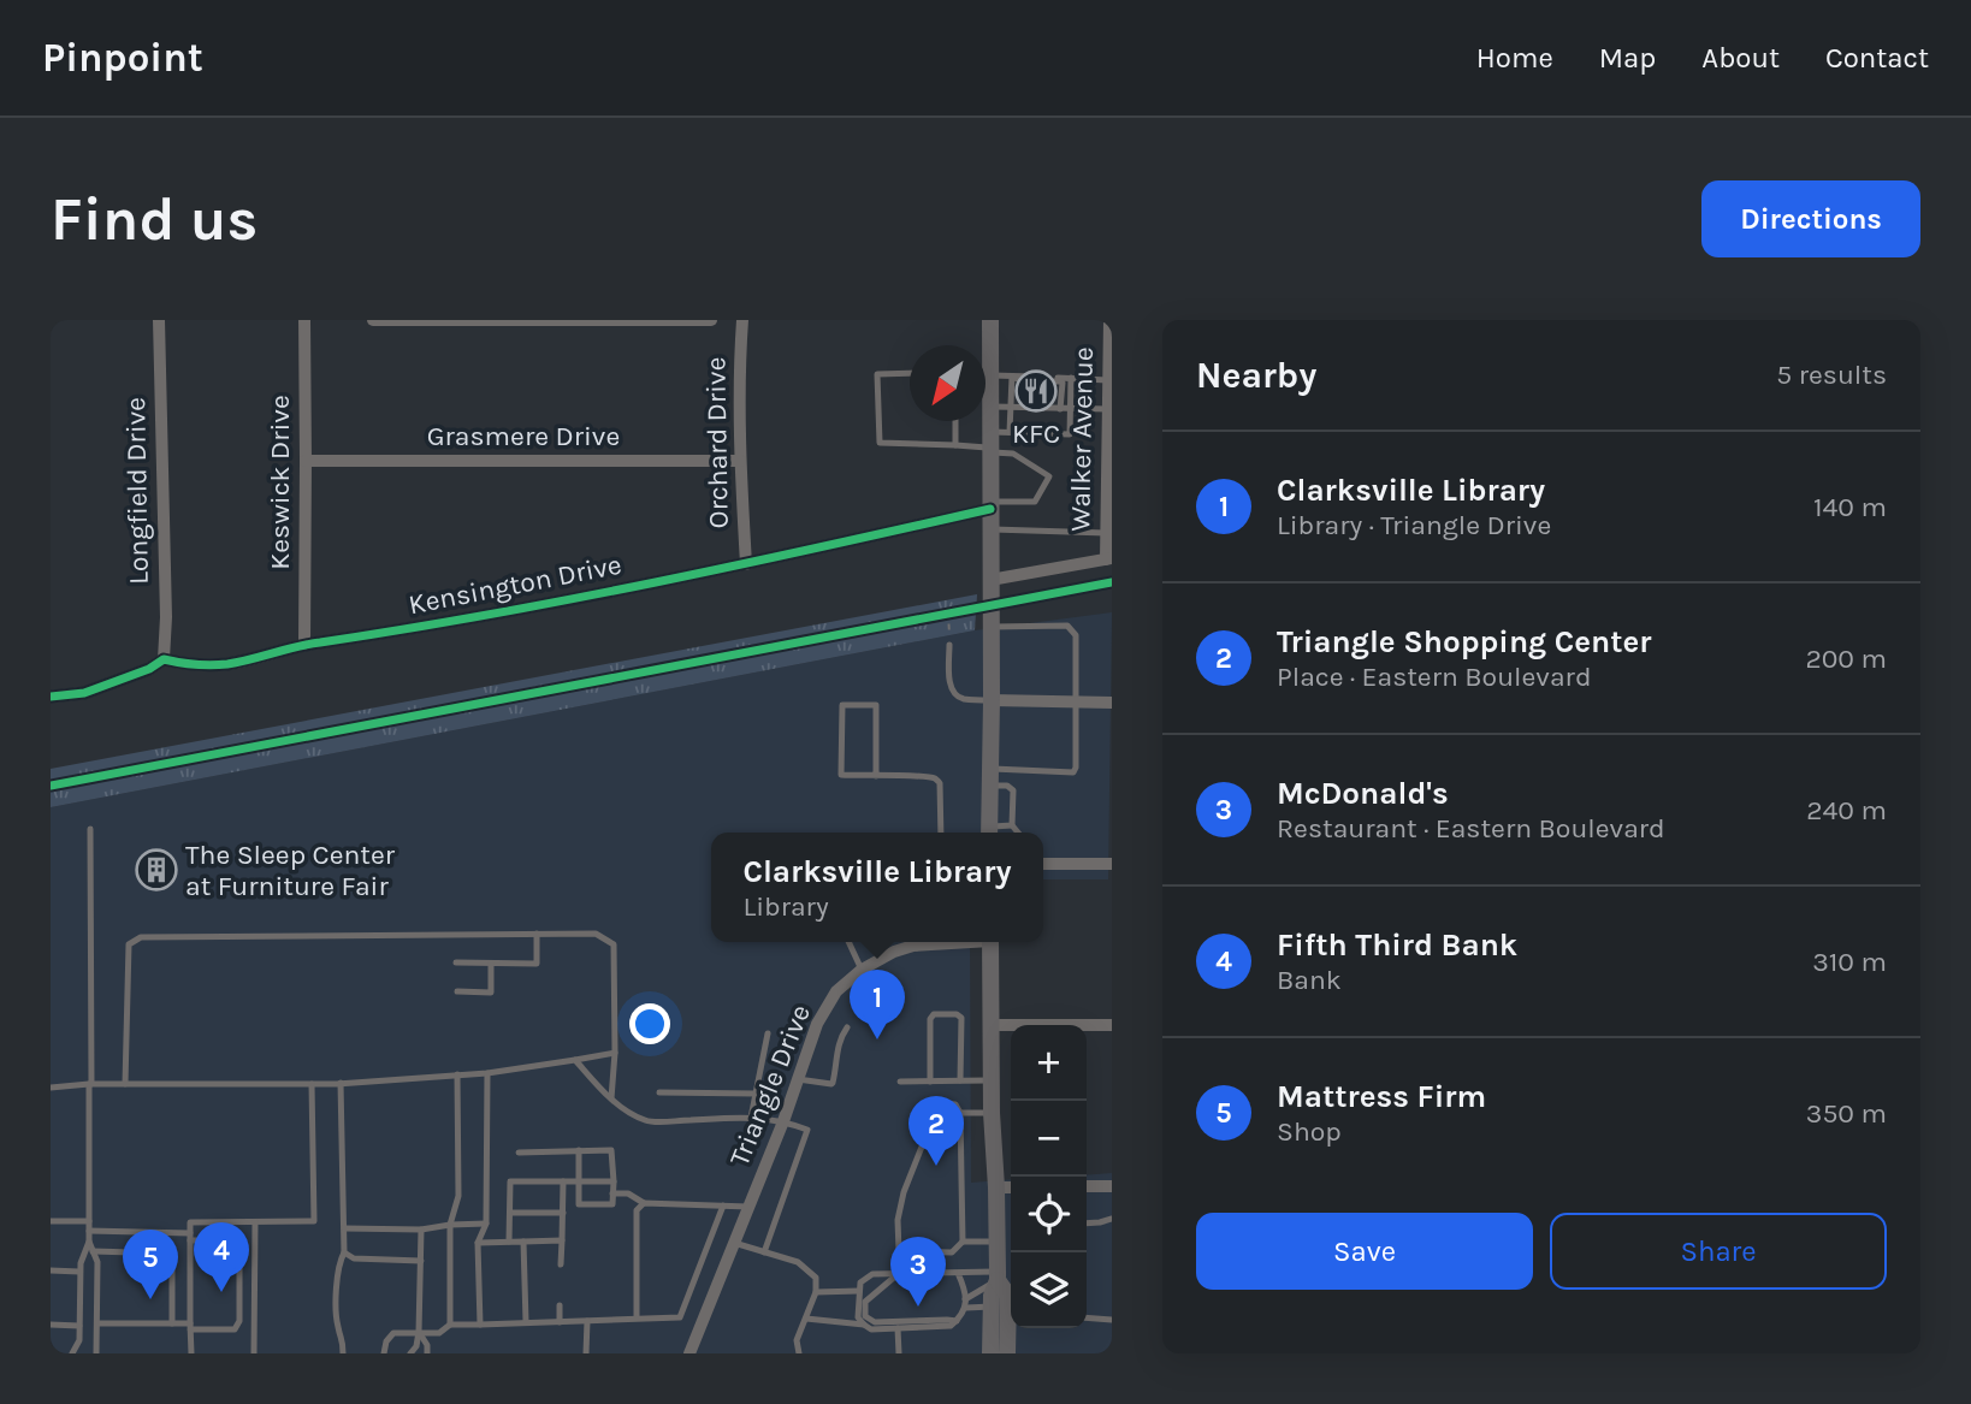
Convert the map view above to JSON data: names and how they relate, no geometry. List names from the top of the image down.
{
  "streets": {
    "street": [
      "Grasmere Drive",
      "Walker Avenue",
      "Orchard Drive",
      "Keswick Drive",
      "Longfield Drive",
      "Kensington Drive",
      "Triangle Drive"
    ]
  },
  "crossings": [
    ["Grasmere Drive", "Orchard Drive"],
    ["Grasmere Drive", "Keswick Drive"],
    ["Orchard Drive", "Kensington Drive"],
    ["Keswick Drive", "Kensington Drive"],
    ["Longfield Drive", "Kensington Drive"]
  ],
  "places": {
    "restaurant": ["KFC"],
    "building": ["The Sleep Center at Furniture Fair"]
  },
  "north": "bottom left",
  "page": {
    "header": "Pinpoint",
    "nav": [
      "Home",
      "Map",
      "About",
      "Contact"
    ],
    "buttons": [
      "Directions",
      ["Save", "Share"]
    ],
    "title": "Find us",
    "heading": ["Nearby", "5 results"],
    "list": [
      {
        "mark": "1",
        "name": "Clarksville Library",
        "note": "Library · Triangle Drive",
        "value": "140 m"
      },
      {
        "mark": "2",
        "name": "Triangle Shopping Center",
        "note": "Place · Eastern Boulevard",
        "value": "200 m"
      },
      {
        "mark": "3",
        "name": "McDonald's",
        "note": "Restaurant · Eastern Boulevard",
        "value": "240 m"
      },
      {
        "mark": "4",
        "name": "Fifth Third Bank",
        "note": "Bank",
        "value": "310 m"
      },
      {
        "mark": "5",
        "name": "Mattress Firm",
        "note": "Shop",
        "value": "350 m"
      }
    ],
    "popup": ["Clarksville Library", "Library"],
    "pins": [
      "1",
      "2",
      "4",
      "5",
      "3"
    ],
    "map_buttons": ["+", "−"]
  }
}
